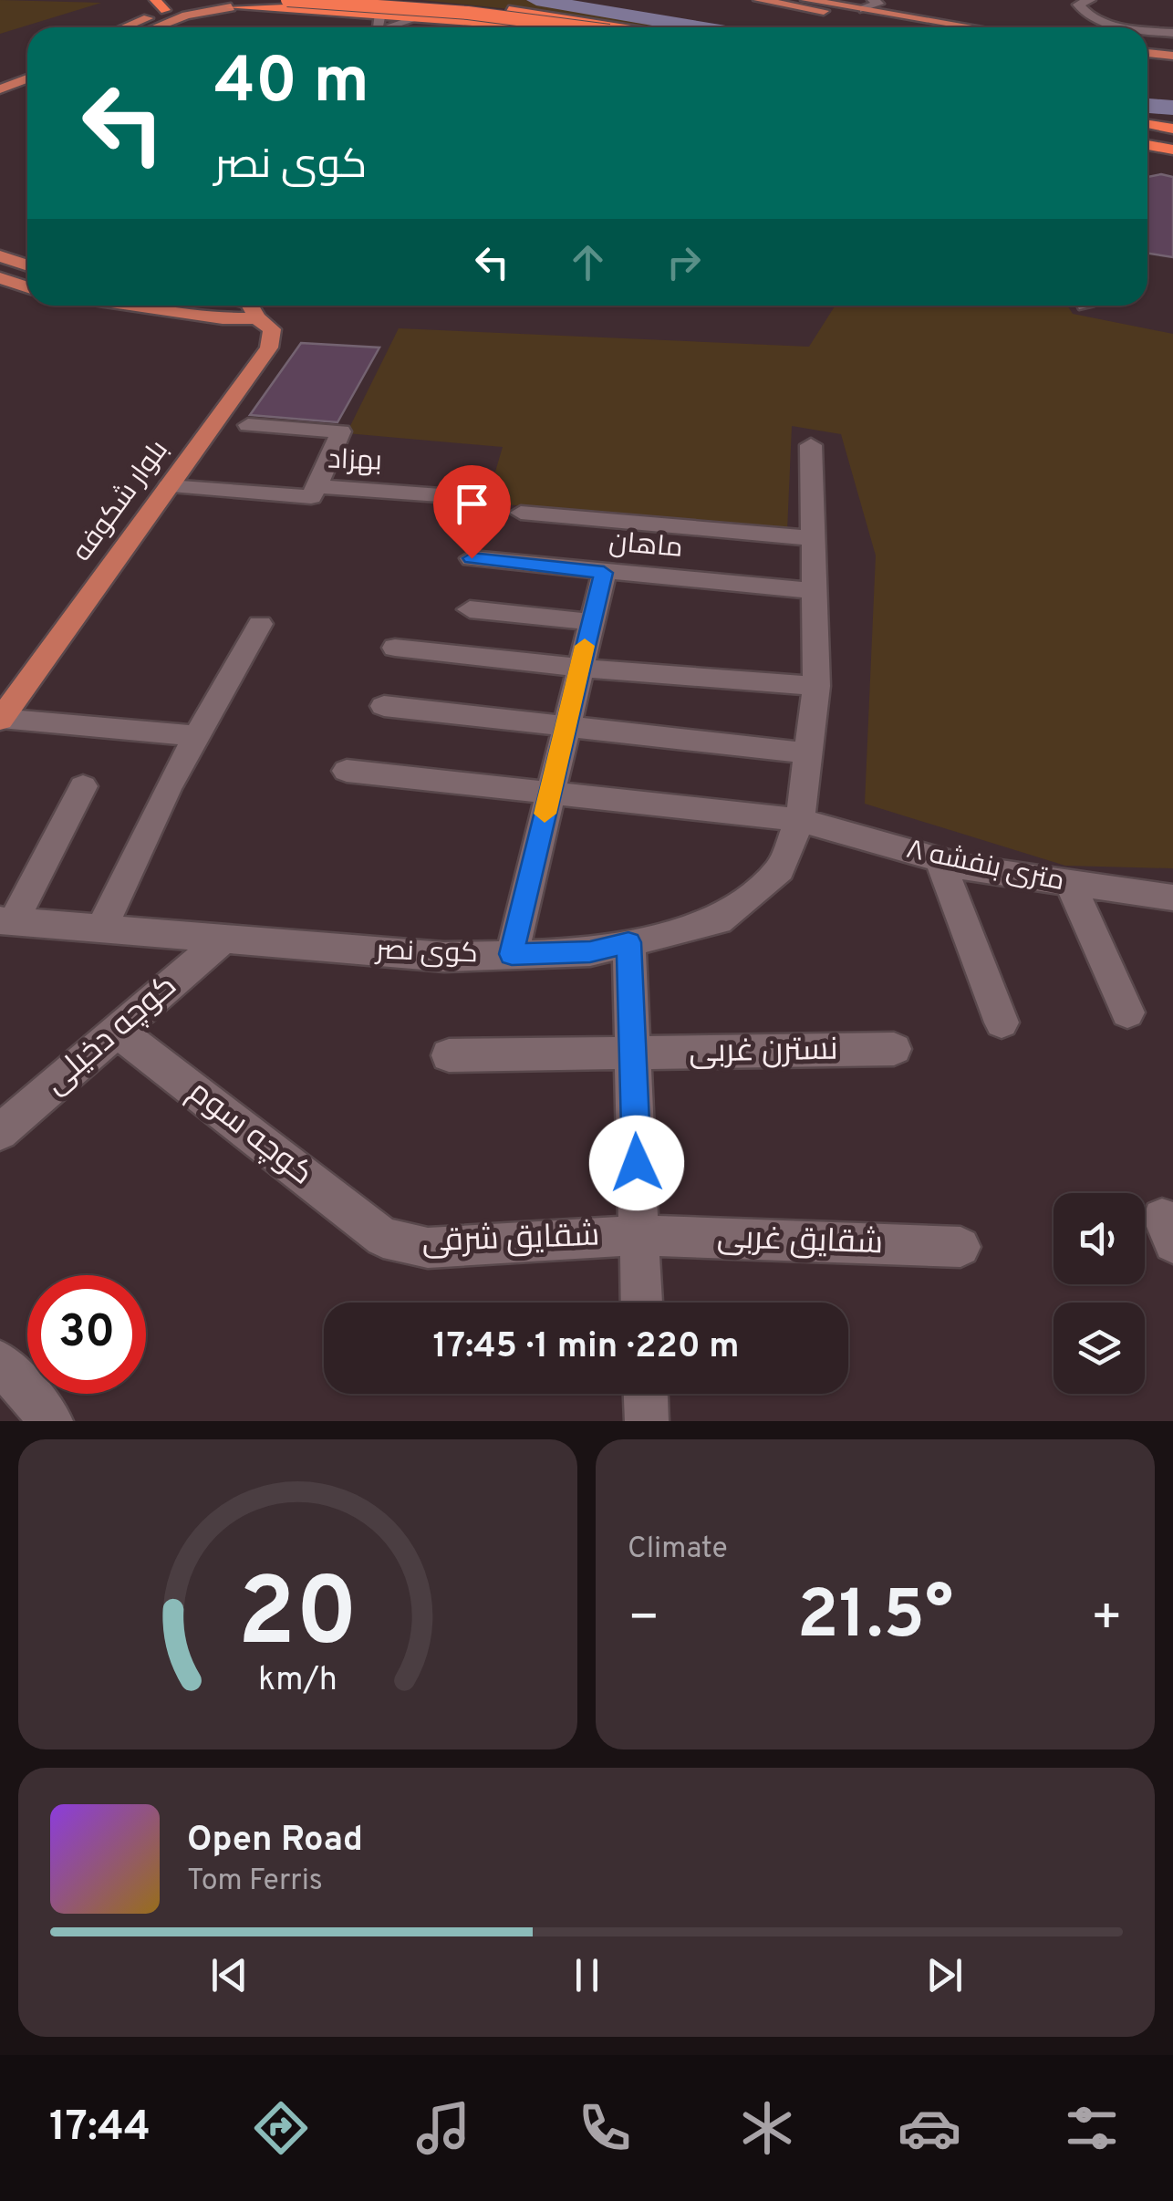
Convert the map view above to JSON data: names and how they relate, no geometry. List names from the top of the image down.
{
  "streets": {
    "main road": ["بلوار شکوفه"],
    "street": [
      "بهزاد",
      "ماهان",
      "۸ متری بنفشه",
      "کوی نصر",
      "کوچه دخیلی",
      "نسترن غربی",
      "کوچه سوم",
      "شقایق شرقی",
      "شقایق غربی"
    ]
  },
  "crossings": [
    ["بهزاد", "بلوار شکوفه"],
    ["ماهان", "کوی نصر"],
    ["۸ متری بنفشه", "کوی نصر"],
    ["کوی نصر", "کوچه دخیلی"],
    ["کوچه دخیلی", "کوچه سوم"],
    ["کوچه سوم", "شقایق شرقی"],
    ["شقایق شرقی", "شقایق غربی"]
  ],
  "page": {
    "turn": ["40 m", "کوی نصر"],
    "limit": "30",
    "trip": "17:45 · 1 min · 220 m",
    "tile": "Climate",
    "heat": ["−", "21.5°", "+"],
    "song": ["Open Road", "Tom Ferris"],
    "tabs": "17:44",
    "gauge": ["20", "km/h"]
  }
}
